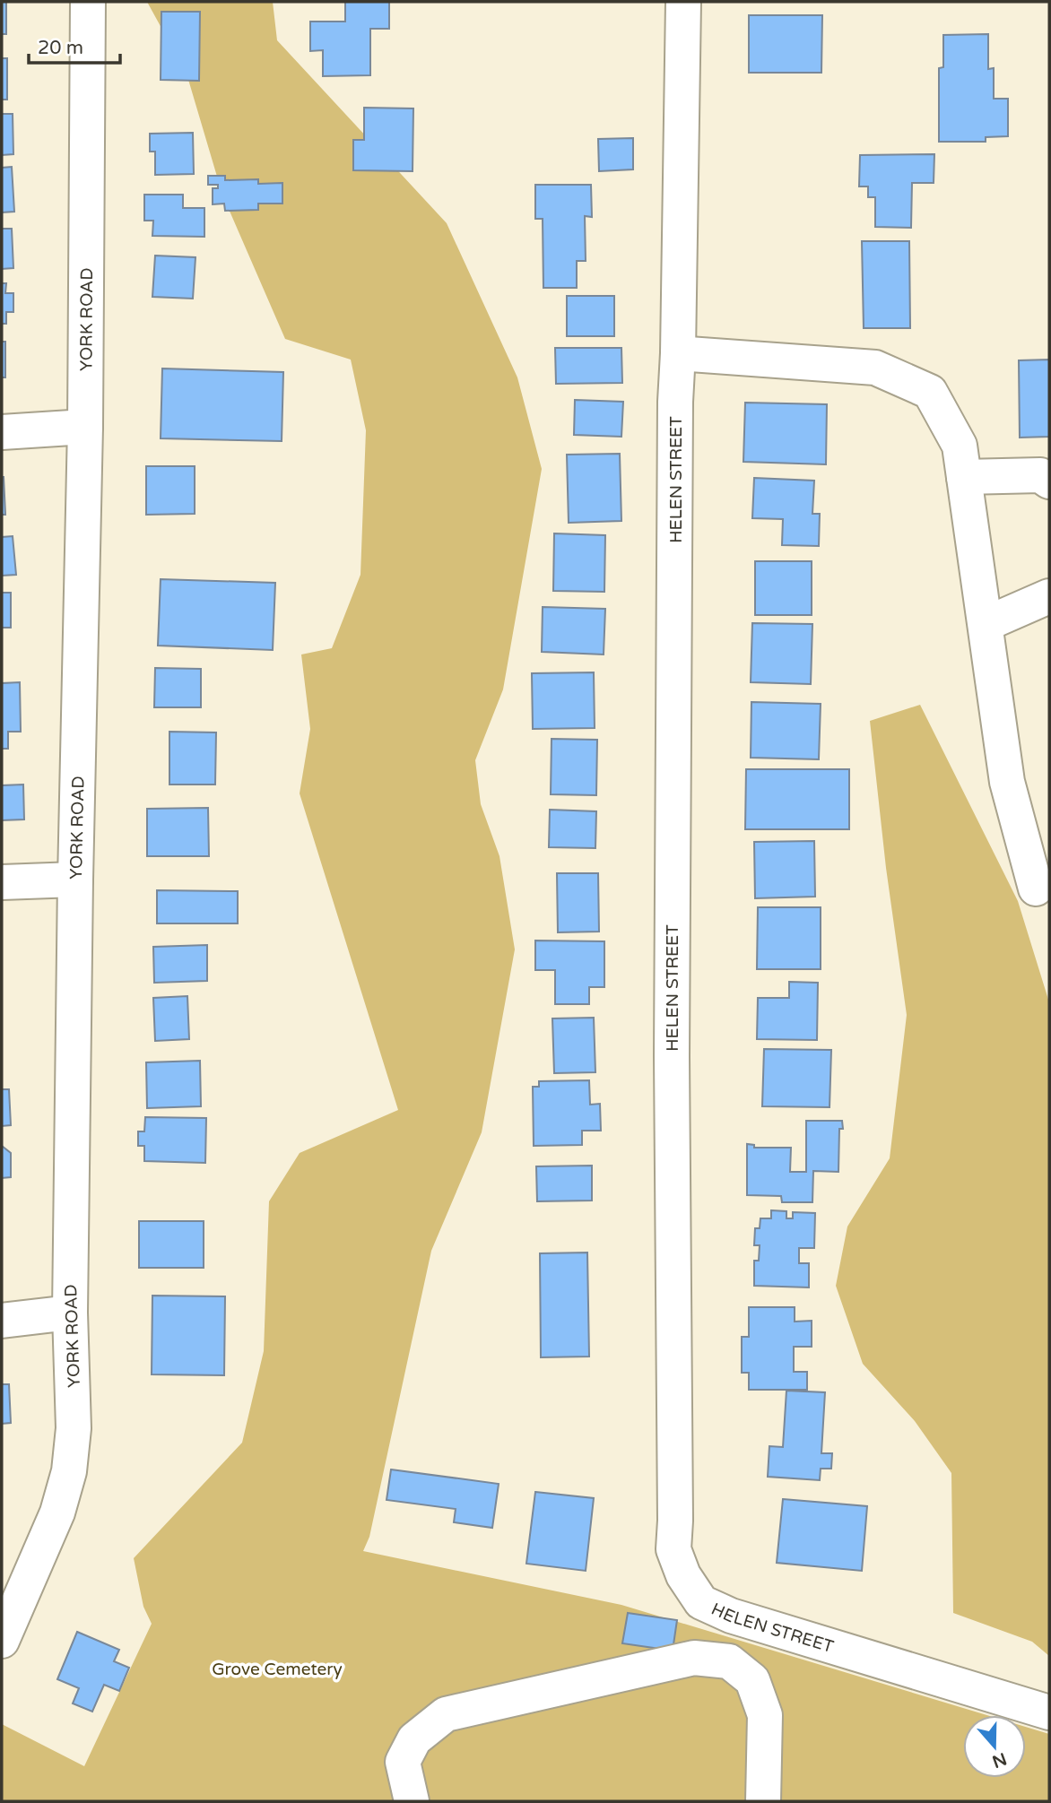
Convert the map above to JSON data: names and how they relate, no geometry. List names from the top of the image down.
{
  "streets": {
    "street": ["YORK ROAD", "HELEN STREET"]
  },
  "parks": ["Grove Cemetery"],
  "scale_bar": "20 m",
  "north": "bottom"
}
